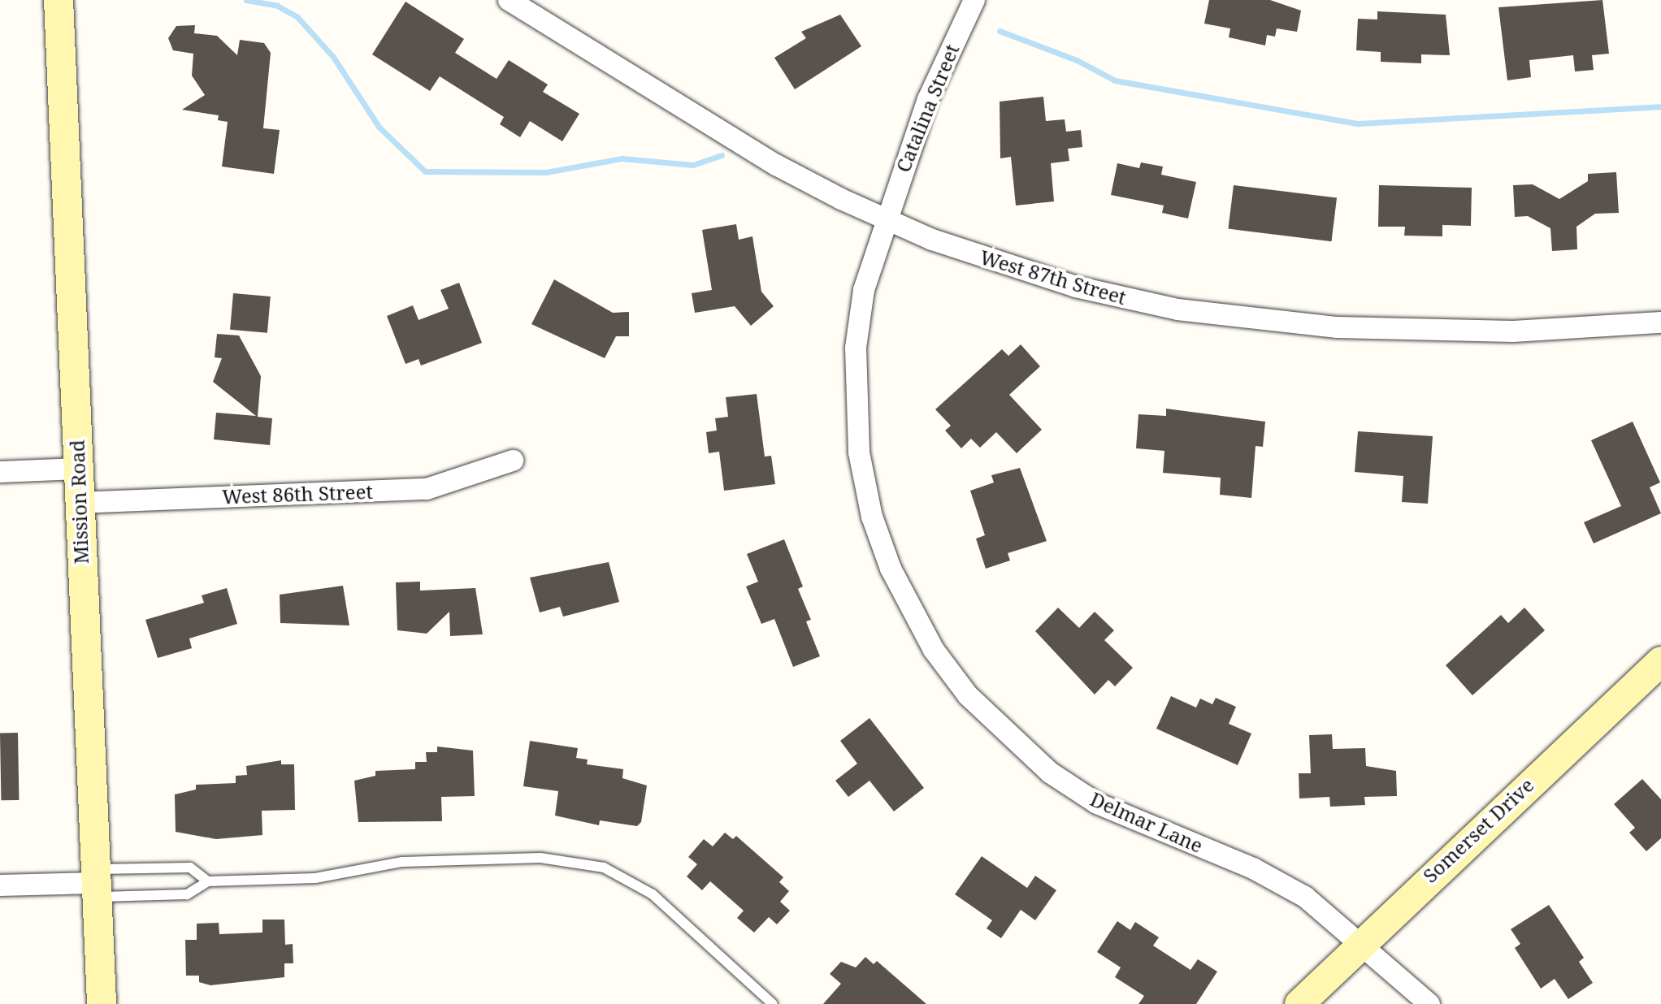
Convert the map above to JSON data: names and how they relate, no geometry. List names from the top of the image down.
{
  "streets": {
    "main road": ["Mission Road", "Somerset Drive"],
    "street": [
      "Catalina Street",
      "West 87th Street",
      "West 86th Street",
      "Delmar Lane"
    ]
  },
  "crossings": [
    ["Catalina Street", "West 87th Street"],
    ["Catalina Street", "Delmar Lane"],
    ["West 87th Street", "Delmar Lane"],
    ["West 86th Street", "Mission Road"],
    ["Delmar Lane", "Somerset Drive"]
  ]
}
